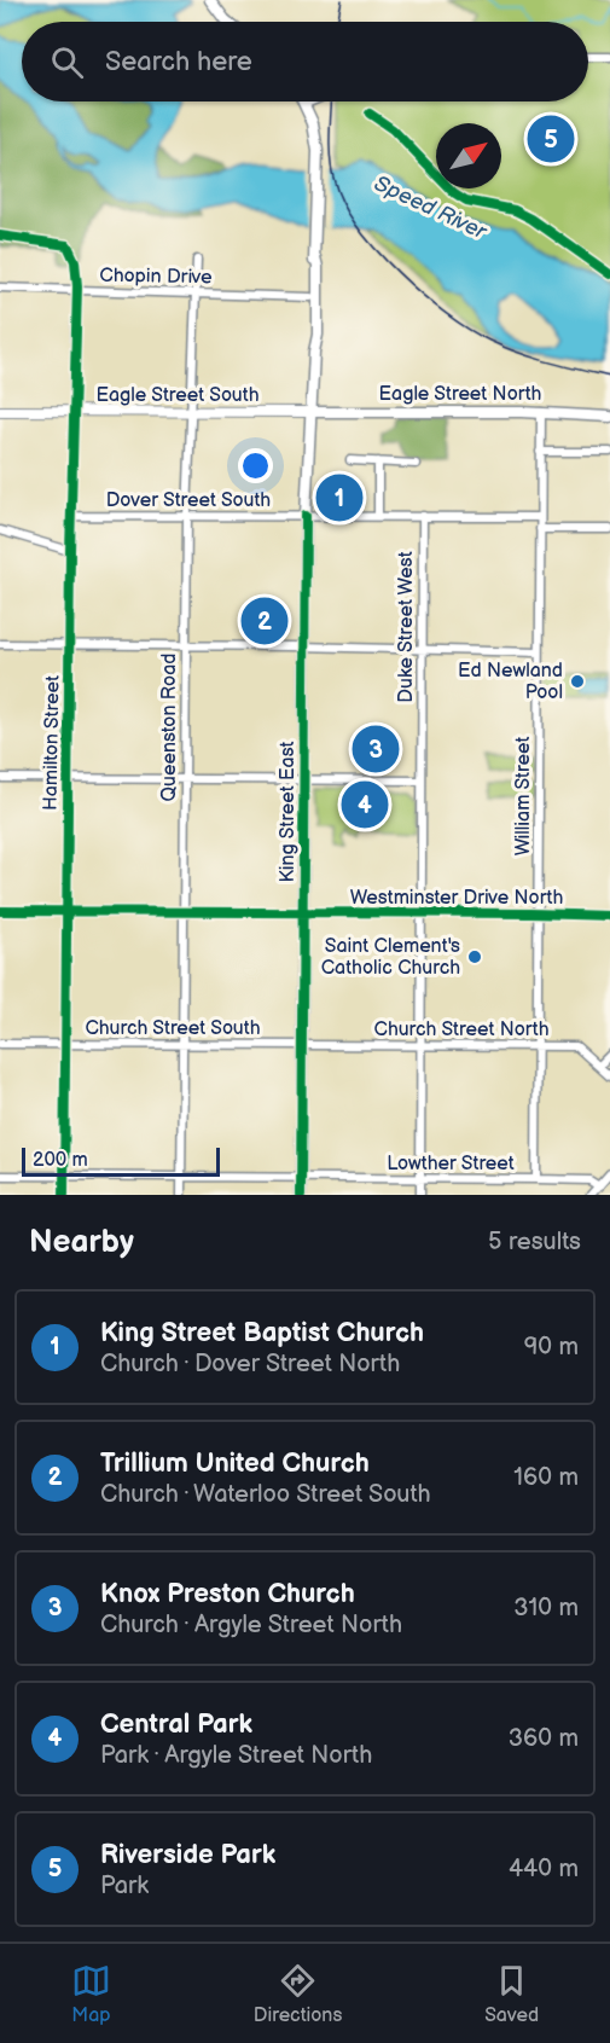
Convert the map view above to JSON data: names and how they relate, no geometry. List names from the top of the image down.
{
  "streets": {
    "main road": ["Eagle Street North", "King Street East"],
    "street": [
      "Chopin Drive",
      "Eagle Street South",
      "Dover Street South",
      "Duke Street West",
      "Queenston Road",
      "Hamilton Street",
      "William Street",
      "Westminster Drive North",
      "Church Street South",
      "Church Street North",
      "Lowther Street"
    ]
  },
  "crossings": [
    ["Chopin Drive", "Queenston Road"],
    ["Chopin Drive", "Hamilton Street"],
    ["Chopin Drive", "King Street East"],
    ["Eagle Street North", "Eagle Street South"],
    ["Eagle Street North", "William Street"],
    ["Eagle Street North", "King Street East"],
    ["Eagle Street South", "Queenston Road"],
    ["Eagle Street South", "Hamilton Street"],
    ["Eagle Street South", "King Street East"],
    ["Dover Street South", "Duke Street West"],
    ["Dover Street South", "Queenston Road"],
    ["Dover Street South", "Hamilton Street"],
    ["Dover Street South", "William Street"],
    ["Dover Street South", "King Street East"],
    ["Duke Street West", "Westminster Drive North"],
    ["Duke Street West", "Church Street North"],
    ["Duke Street West", "Lowther Street"],
    ["Queenston Road", "Westminster Drive North"],
    ["Queenston Road", "Church Street South"],
    ["Queenston Road", "Lowther Street"],
    ["Hamilton Street", "Westminster Drive North"],
    ["Hamilton Street", "Church Street South"],
    ["Hamilton Street", "Lowther Street"],
    ["William Street", "Westminster Drive North"],
    ["William Street", "Church Street North"],
    ["William Street", "Lowther Street"],
    ["King Street East", "Westminster Drive North"],
    ["King Street East", "Church Street South"],
    ["King Street East", "Church Street North"],
    ["King Street East", "Lowther Street"],
    ["Church Street South", "Church Street North"]
  ],
  "water": ["Speed River"],
  "places": ["Ed Newland Pool", "Saint Clement's Catholic Church"],
  "scale_bar": "200 m",
  "north": "top right",
  "page": {
    "search": "Search here",
    "pins": [
      "5",
      "1",
      "2",
      "3",
      "4"
    ],
    "scale": "200 m",
    "heading": ["Nearby", "5 results"],
    "list": [
      {
        "mark": "1",
        "name": "King Street Baptist Church",
        "note": "Church · Dover Street North",
        "value": "90 m"
      },
      {
        "mark": "2",
        "name": "Trillium United Church",
        "note": "Church · Waterloo Street South",
        "value": "160 m"
      },
      {
        "mark": "3",
        "name": "Knox Preston Church",
        "note": "Church · Argyle Street North",
        "value": "310 m"
      },
      {
        "mark": "4",
        "name": "Central Park",
        "note": "Park · Argyle Street North",
        "value": "360 m"
      },
      {
        "mark": "5",
        "name": "Riverside Park",
        "note": "Park",
        "value": "440 m"
      }
    ],
    "nav": ["Map", "Directions", "Saved"]
  }
}
